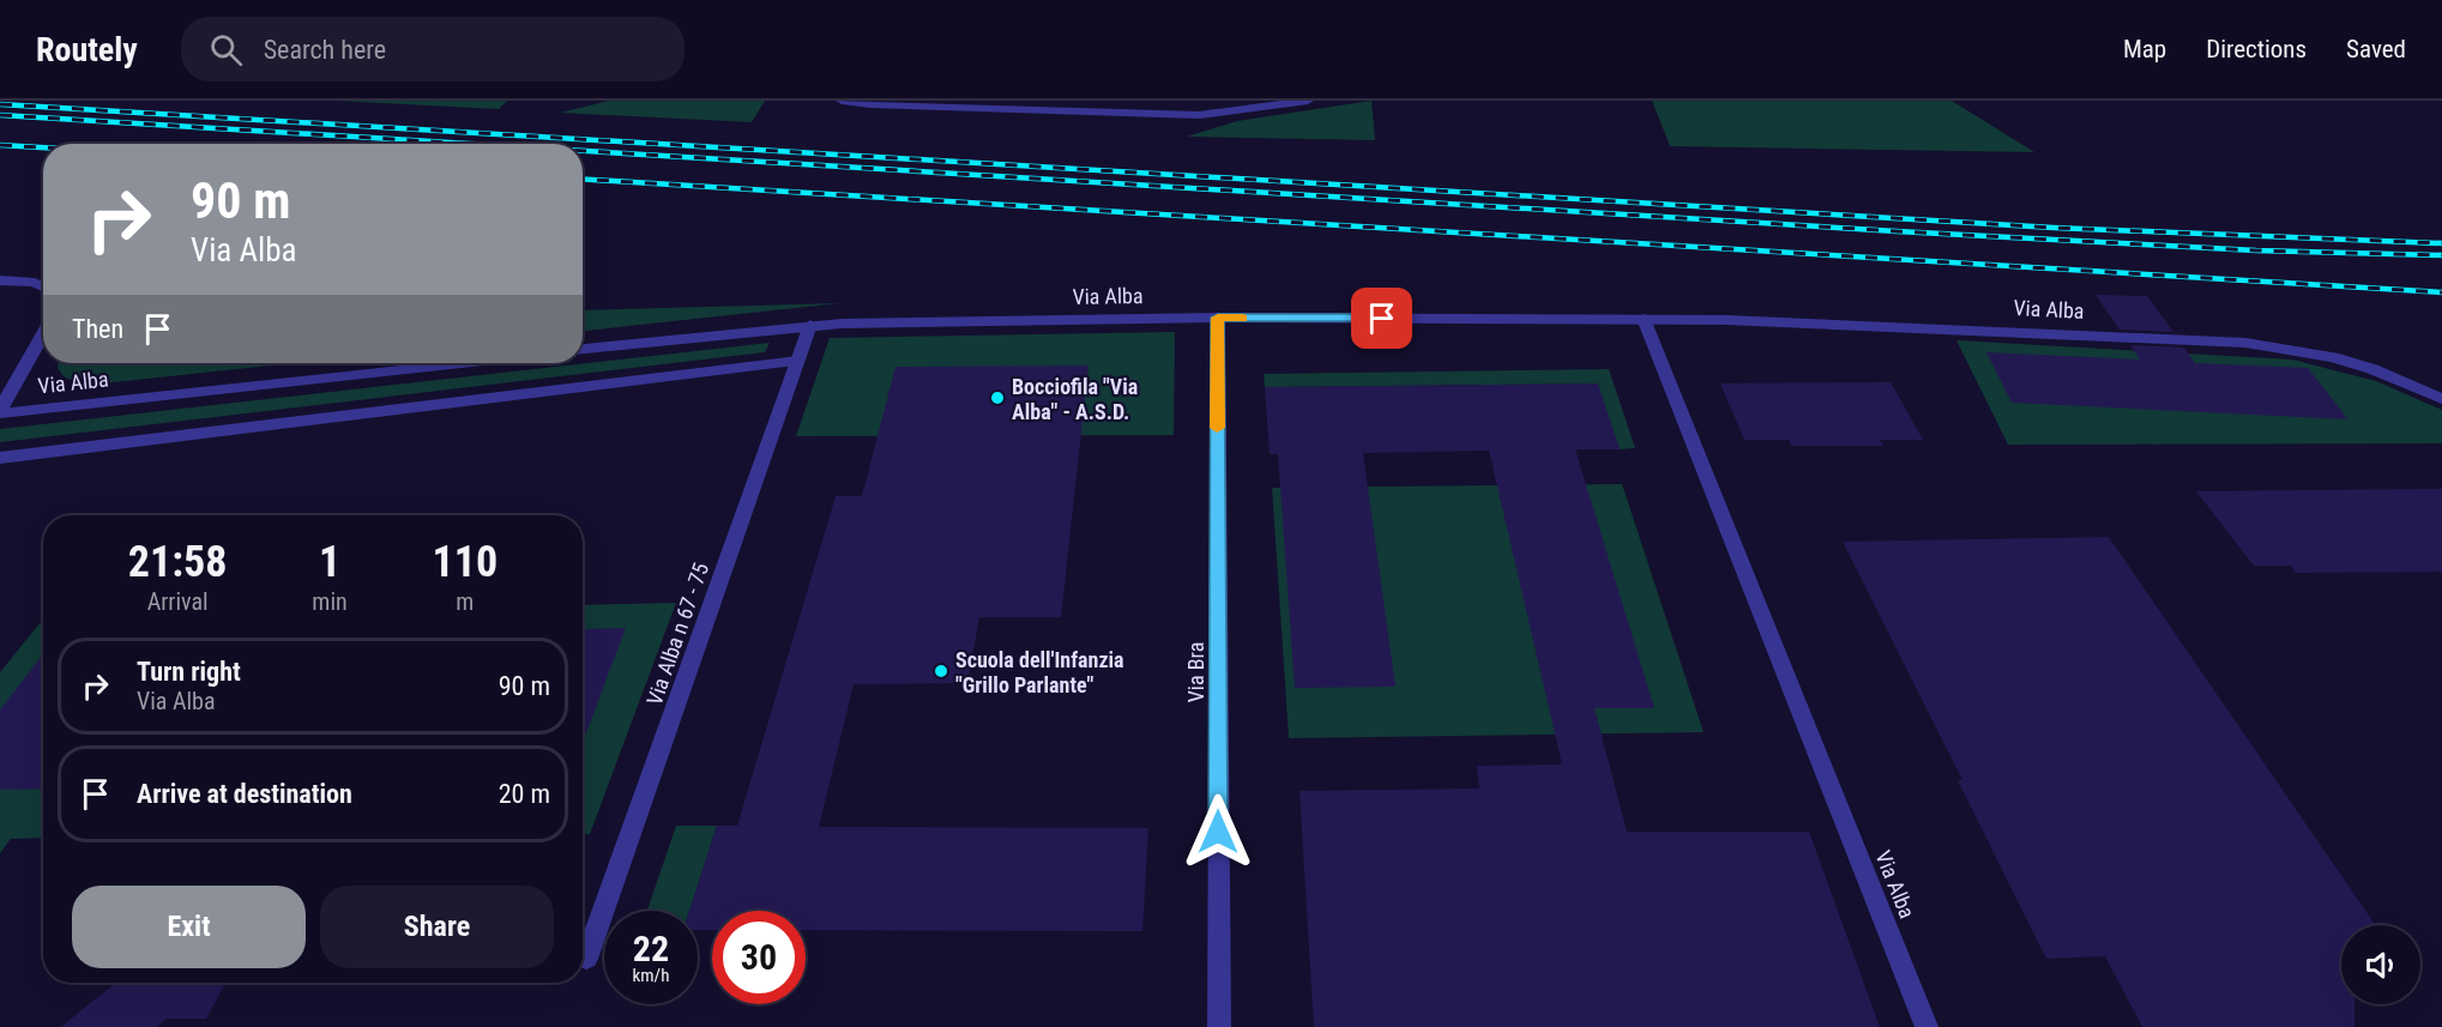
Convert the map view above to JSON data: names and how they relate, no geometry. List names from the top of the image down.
{
  "streets": {
    "street": ["Via Alba", "Via Alba n 67 - 75", "Via Bra"]
  },
  "crossings": [
    ["Via Alba", "Via Alba n 67 - 75"],
    ["Via Alba", "Via Bra"]
  ],
  "places": ["Bocciofila \"Via Alba\" - A.S.D.", "Scuola dell'Infanzia \"Grillo Parlante\""],
  "page": {
    "header": "Routely",
    "search": "Search here",
    "nav": ["Map", "Directions", "Saved"],
    "turn": ["90 m", "Via Alba"],
    "then": "Then",
    "eta": [
      "21:58",
      "Arrival",
      "1",
      "min",
      "110",
      "m"
    ],
    "list": [
      {
        "name": "Turn right",
        "note": "Via Alba",
        "value": "90 m"
      },
      {
        "name": "Arrive at destination",
        "value": "20 m"
      }
    ],
    "buttons": ["Exit", "Share"],
    "speed": "22 km/h",
    "limit": "30"
  }
}
